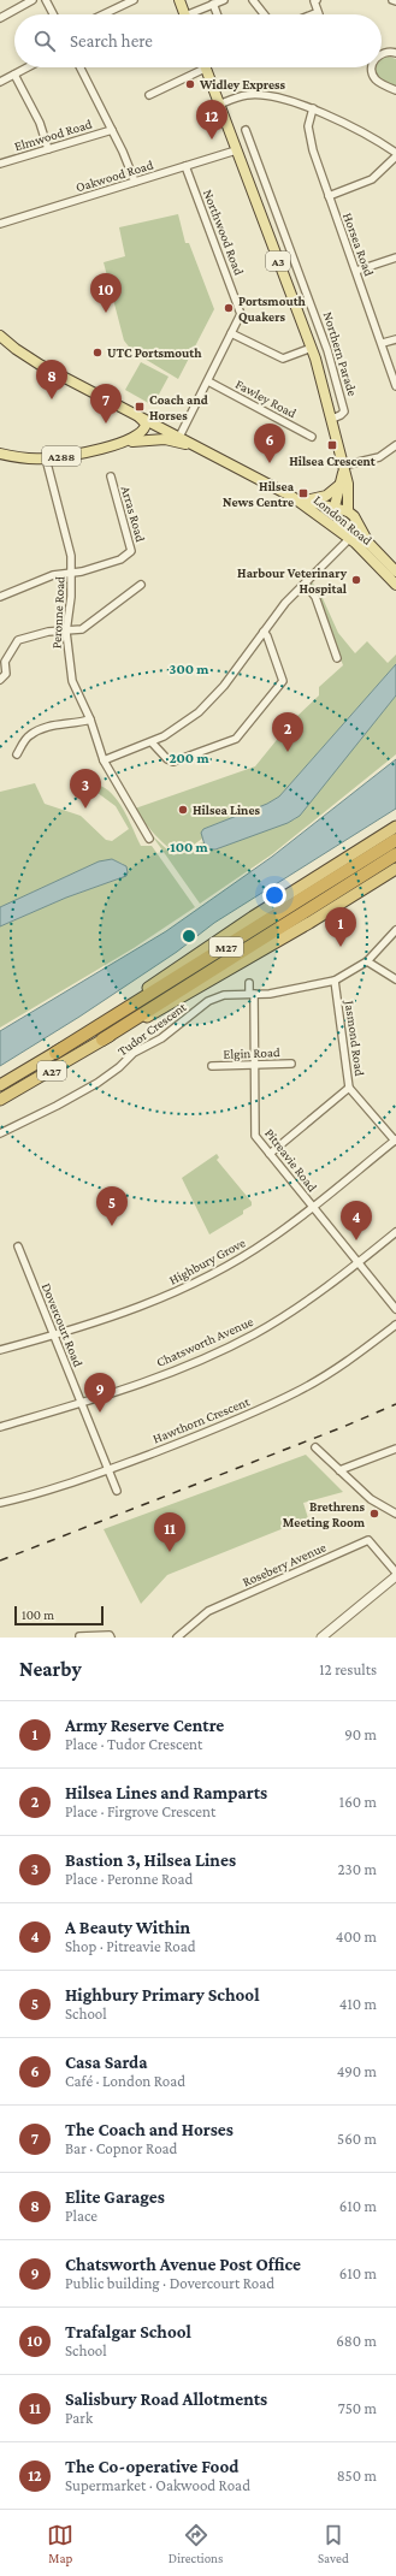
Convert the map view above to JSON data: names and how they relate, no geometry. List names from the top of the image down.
{
  "streets": {
    "highway": ["M27", "A27"],
    "main road": [
      "A3",
      "Northern Parade",
      "A288",
      "London Road"
    ],
    "street": [
      "Elmwood Road",
      "Oakwood Road",
      "Northwood Road",
      "Horsea Road",
      "Fawley Road",
      "Arras Road",
      "Peronne Road",
      "Tudor Crescent",
      "Jasmond Road",
      "Elgin Road",
      "Pitreavie Road",
      "Highbury Grove",
      "Dovercourt Road",
      "Chatsworth Avenue",
      "Hawthorn Crescent",
      "Rosebery Avenue"
    ]
  },
  "crossings": [
    ["Oakwood Road", "Northwood Road"],
    ["Oakwood Road", "Northern Parade"],
    ["Northwood Road", "Fawley Road"],
    ["Northwood Road", "London Road"],
    ["A3", "Northern Parade"],
    ["A3", "London Road"],
    ["A288", "London Road"],
    ["A288", "Peronne Road"],
    ["Arras Road", "Peronne Road"],
    ["M27", "A27"],
    ["Tudor Crescent", "Jasmond Road"],
    ["Tudor Crescent", "Pitreavie Road"],
    ["Jasmond Road", "Highbury Grove"],
    ["Elgin Road", "Pitreavie Road"],
    ["Pitreavie Road", "Highbury Grove"],
    ["Pitreavie Road", "Chatsworth Avenue"],
    ["Highbury Grove", "Dovercourt Road"],
    ["Dovercourt Road", "Chatsworth Avenue"],
    ["Dovercourt Road", "Hawthorn Crescent"]
  ],
  "places": {
    "other": [
      "Widley Express",
      "Portsmouth Quakers",
      "UTC Portsmouth",
      "Harbour Veterinary Hospital",
      "Hilsea Lines",
      "Brethrens Meeting Room"
    ],
    "transit": ["Coach and Horses", "Hilsea Crescent", "Hilsea News Centre"]
  },
  "scale_bar": "100 m",
  "page": {
    "search": "Search here",
    "pins": [
      "12",
      "10",
      "8",
      "7",
      "6",
      "2",
      "3",
      "1",
      "5",
      "4",
      "9",
      "11"
    ],
    "scale": "100 m",
    "heading": ["Nearby", "12 results"],
    "list": [
      {
        "mark": "1",
        "name": "Army Reserve Centre",
        "note": "Place · Tudor Crescent",
        "value": "90 m"
      },
      {
        "mark": "2",
        "name": "Hilsea Lines and Ramparts",
        "note": "Place · Firgrove Crescent",
        "value": "160 m"
      },
      {
        "mark": "3",
        "name": "Bastion 3, Hilsea Lines",
        "note": "Place · Peronne Road",
        "value": "230 m"
      },
      {
        "mark": "4",
        "name": "A Beauty Within",
        "note": "Shop · Pitreavie Road",
        "value": "400 m"
      },
      {
        "mark": "5",
        "name": "Highbury Primary School",
        "note": "School",
        "value": "410 m"
      },
      {
        "mark": "6",
        "name": "Casa Sarda",
        "note": "Café · London Road",
        "value": "490 m"
      },
      {
        "mark": "7",
        "name": "The Coach and Horses",
        "note": "Bar · Copnor Road",
        "value": "560 m"
      },
      {
        "mark": "8",
        "name": "Elite Garages",
        "note": "Place",
        "value": "610 m"
      },
      {
        "mark": "9",
        "name": "Chatsworth Avenue Post Office",
        "note": "Public building · Dovercourt Road",
        "value": "610 m"
      },
      {
        "mark": "10",
        "name": "Trafalgar School",
        "note": "School",
        "value": "680 m"
      },
      {
        "mark": "11",
        "name": "Salisbury Road Allotments",
        "note": "Park",
        "value": "750 m"
      },
      {
        "mark": "12",
        "name": "The Co-operative Food",
        "note": "Supermarket · Oakwood Road",
        "value": "850 m"
      }
    ],
    "nav": ["Map", "Directions", "Saved"]
  },
  "rings": ["300 m", "200 m", "100 m"]
}
